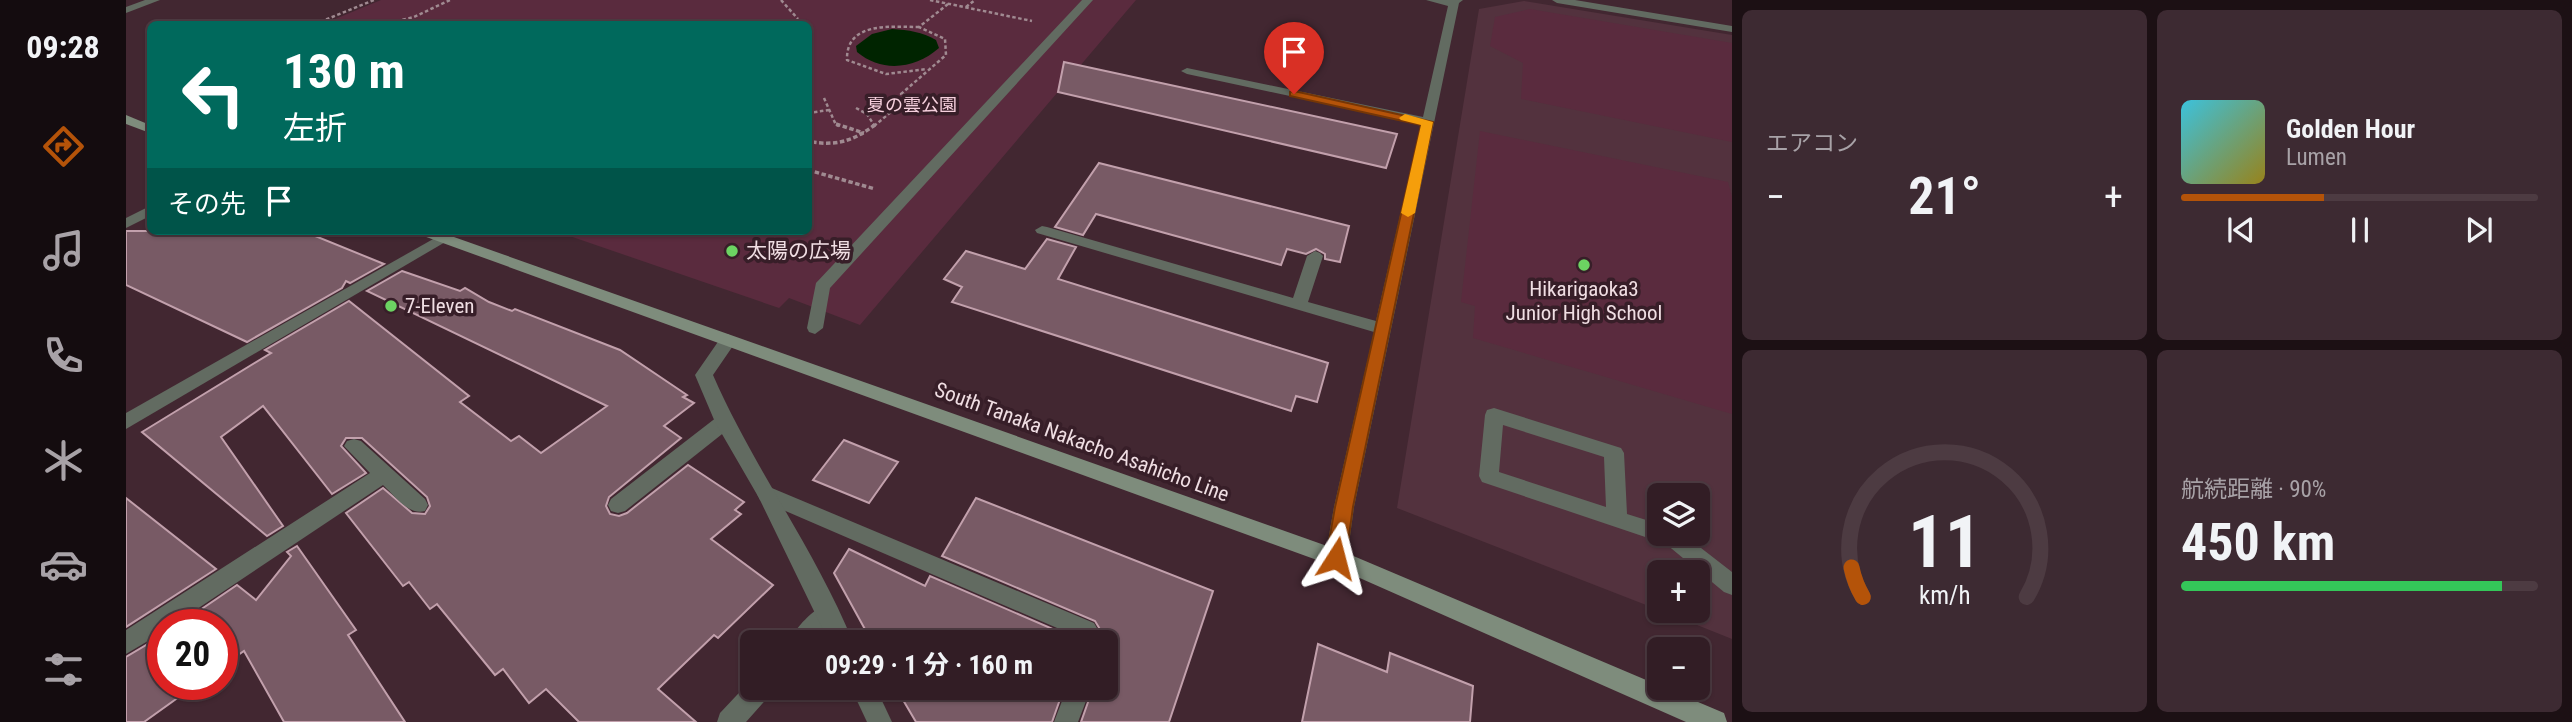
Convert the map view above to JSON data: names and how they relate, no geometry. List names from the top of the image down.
{
  "streets": {
    "main road": ["South Tanaka Nakacho Asahicho Line"]
  },
  "parks": ["夏の雲公園"],
  "places": ["太陽の広場", "Hikarigaoka3 Junior High School", "7-Eleven"],
  "page": {
    "tabs": "09:28",
    "tile": [
      "エアコン",
      ["航続距離 · 90%", "450 km"]
    ],
    "turn": ["130 m", "左折"],
    "song": ["Golden Hour", "Lumen"],
    "then": "その先",
    "heat": ["−", "21°", "+"],
    "map_buttons": ["+", "−"],
    "limit": "20",
    "trip": "09:29 · 1 分 · 160 m",
    "gauge": ["11", "km/h"]
  }
}
